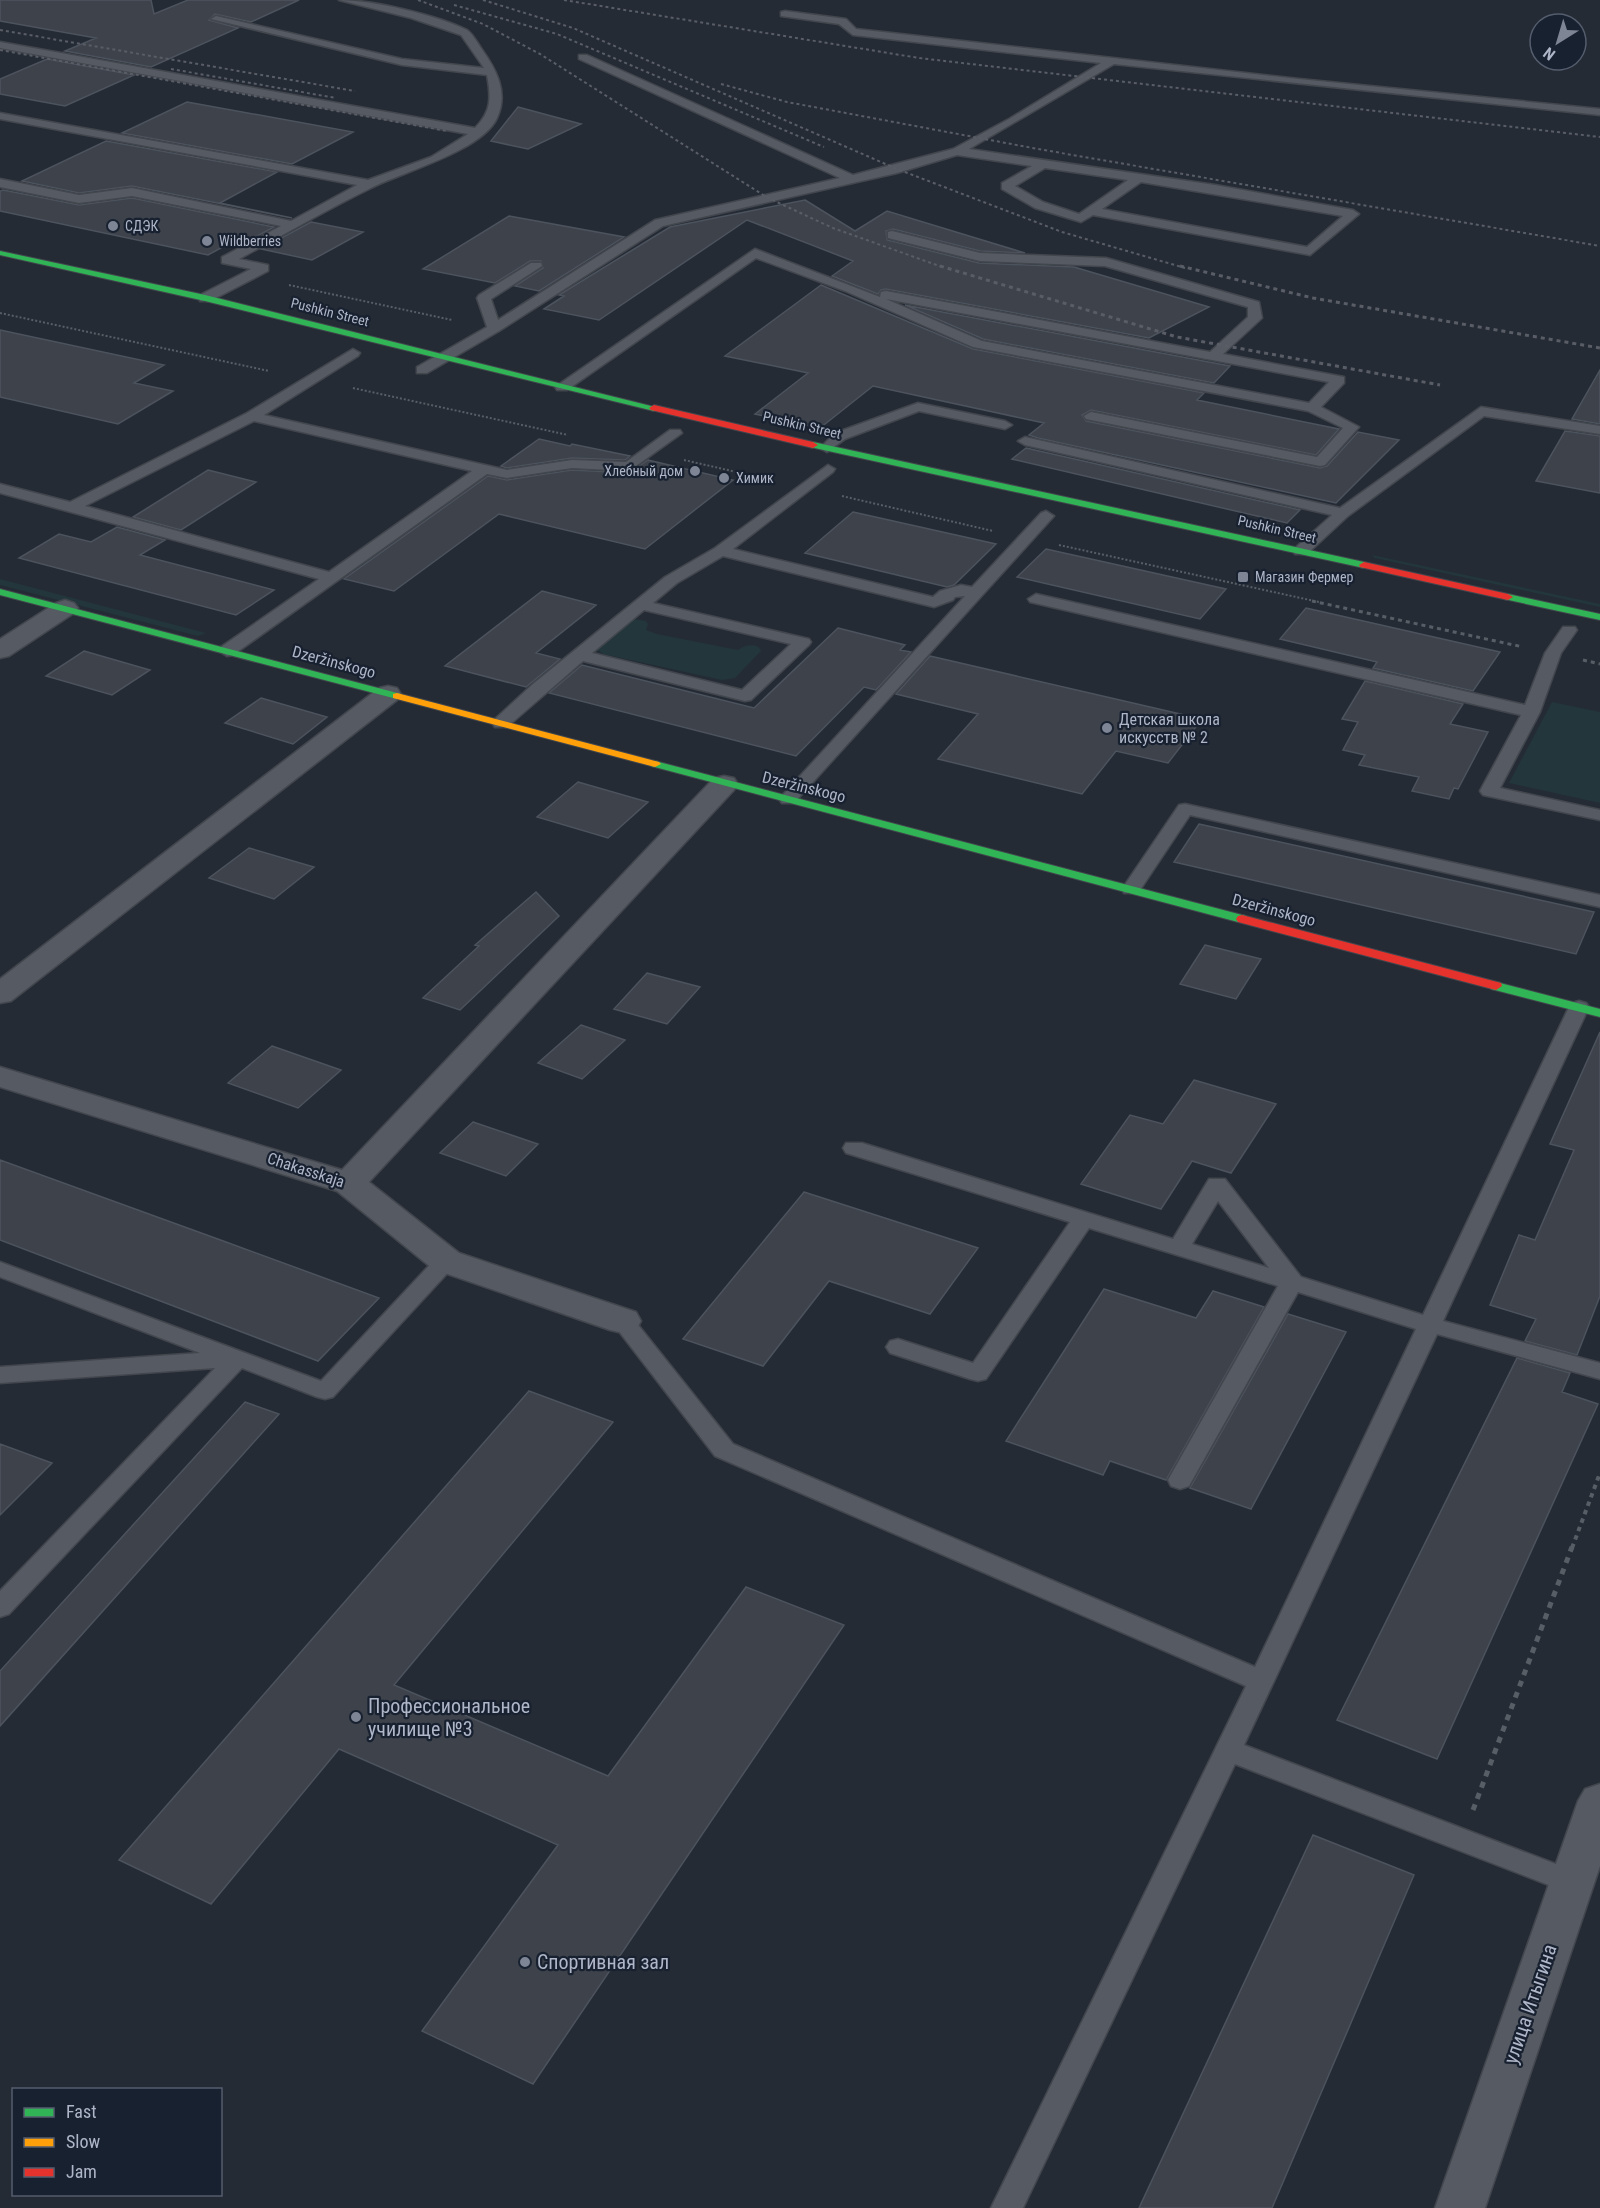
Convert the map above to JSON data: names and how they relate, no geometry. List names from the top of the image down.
{
  "streets": {
    "main road": ["Pushkin Street", "Dzeržinskogo"],
    "street": ["Chakasskaja", "улица Итыгина"]
  },
  "places": {
    "other": [
      "СДЭК",
      "Wildberries",
      "Хлебный дом",
      "Химик",
      "Детская школа искусств № 2",
      "Профессиональное училище №3",
      "Спортивная зал"
    ],
    "transit": ["Магазин Фермер"]
  },
  "legend": ["Fast", "Slow", "Jam"],
  "north": "bottom left"
}
